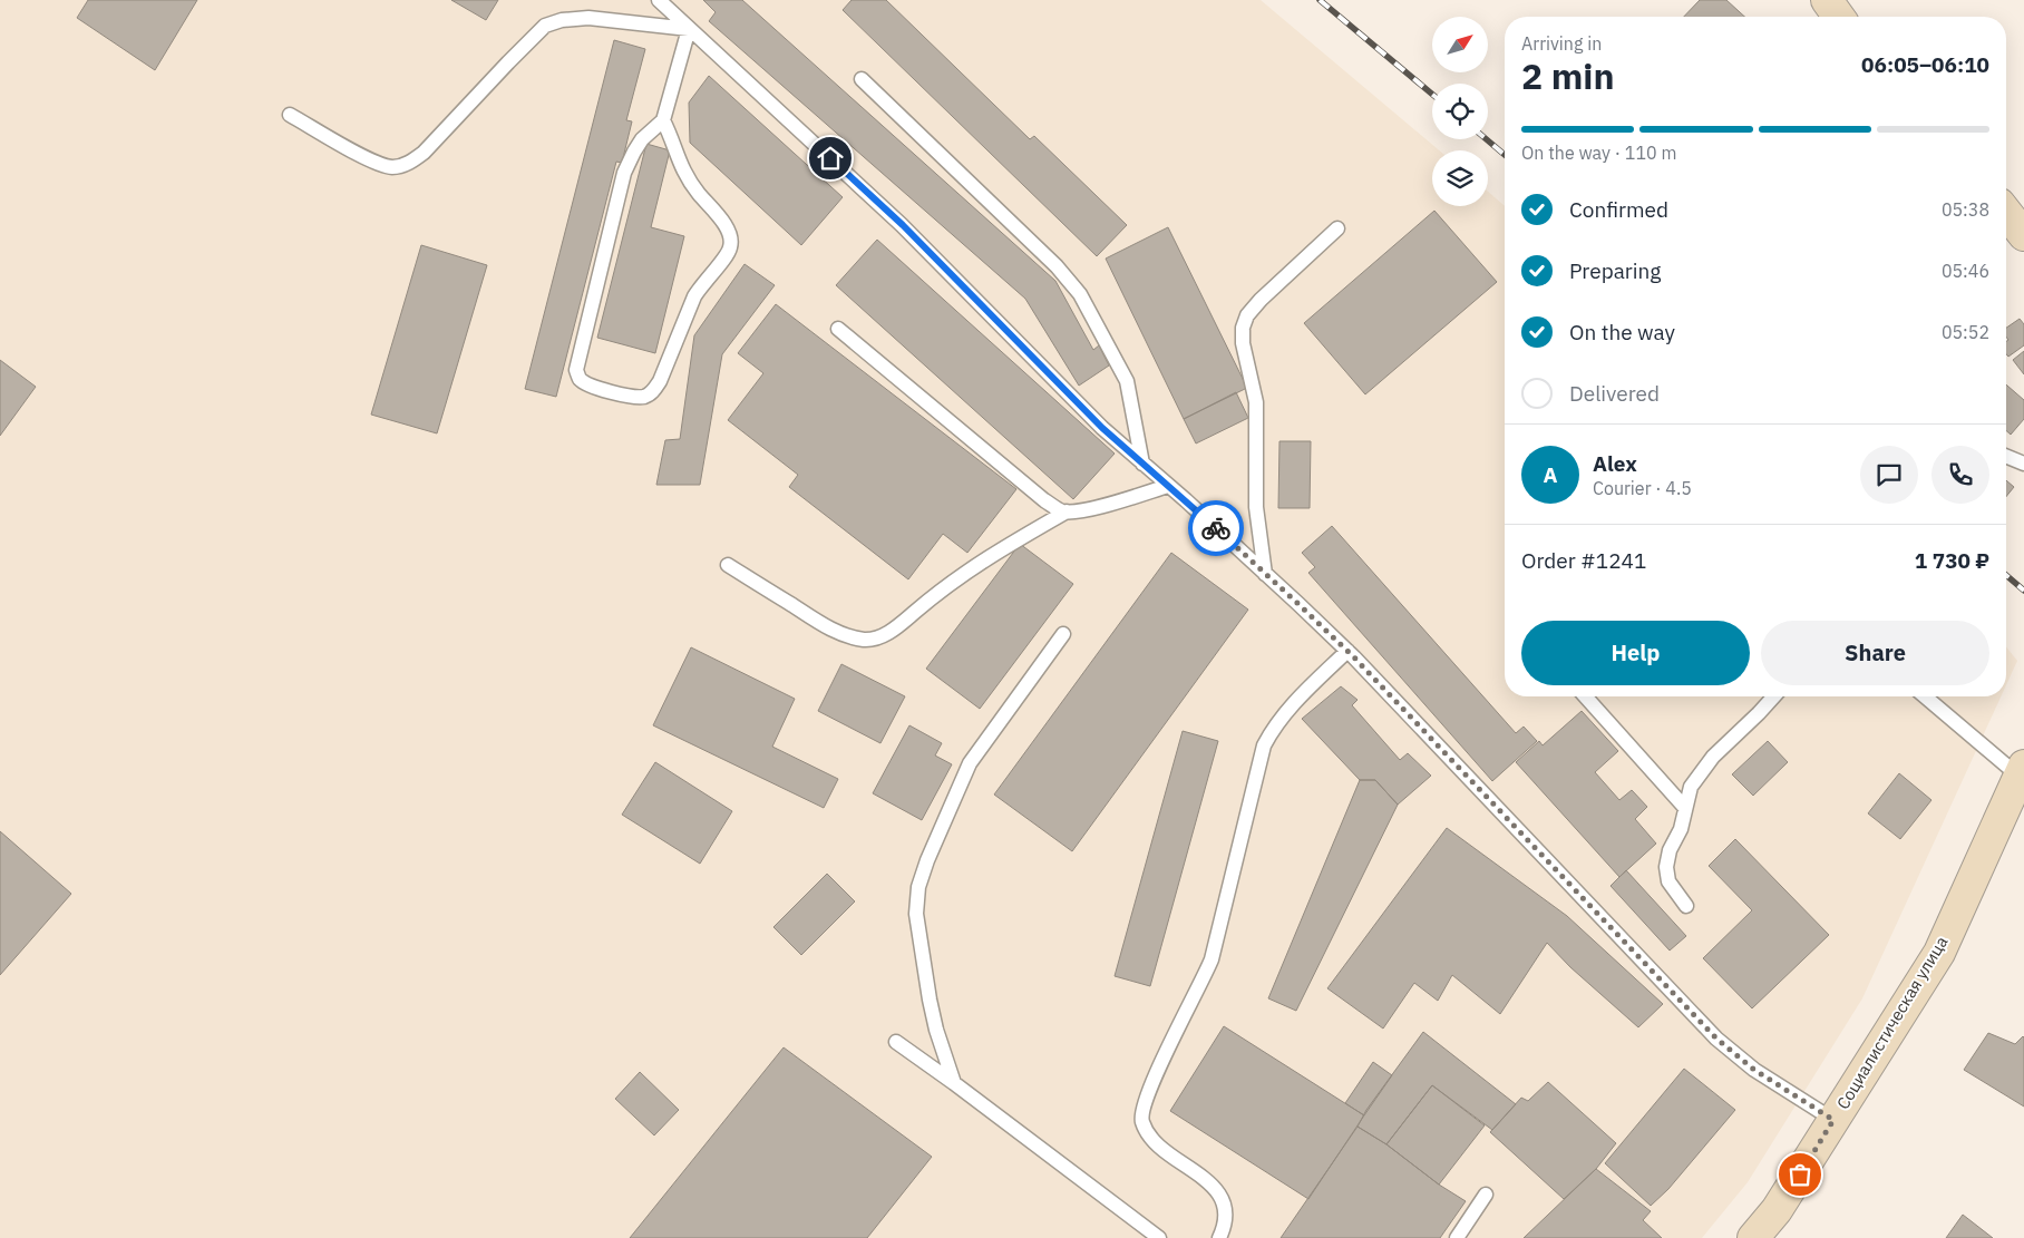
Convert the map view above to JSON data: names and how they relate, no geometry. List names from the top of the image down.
{
  "streets": {
    "main road": ["Социалистическая улица"]
  },
  "north": "top right",
  "page": {
    "heading": ["2 min", "Arriving in", "06:05–06:10"],
    "panel": [
      "Alex",
      "Courier · 4.5",
      "Order #1241",
      "1 730 ₽"
    ],
    "bar": "On the way · 110 m",
    "list": [
      ["Confirmed", "05:38"],
      ["Preparing", "05:46"],
      ["On the way", "05:52"],
      "Delivered"
    ],
    "round": "A",
    "buttons": ["Help", "Share"]
  }
}
